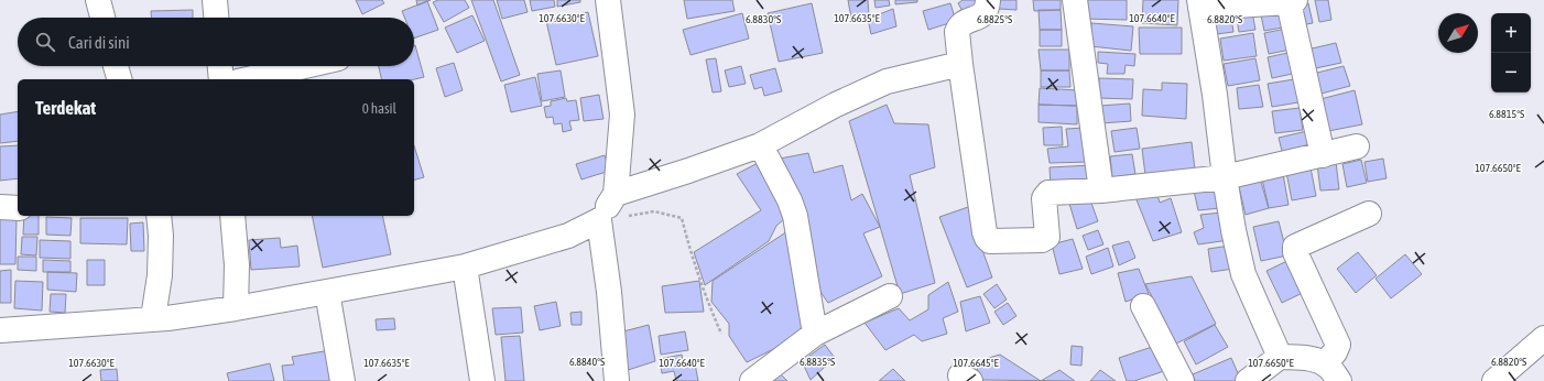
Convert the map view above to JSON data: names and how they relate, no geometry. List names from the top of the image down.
{
  "north": "top right",
  "page": {
    "map_buttons": ["+", "−"],
    "search": "Cari di sini",
    "heading": ["Terdekat", "0 hasil"]
  },
  "coordinates": [
    "107.6630°E",
    "107.6635°E",
    "107.6640°E",
    "6.8830°S",
    "6.8825°S",
    "6.8820°S",
    "6.8815°S",
    "107.6650°E",
    "6.8840°S",
    "6.8835°S",
    "107.6645°E"
  ]
}
